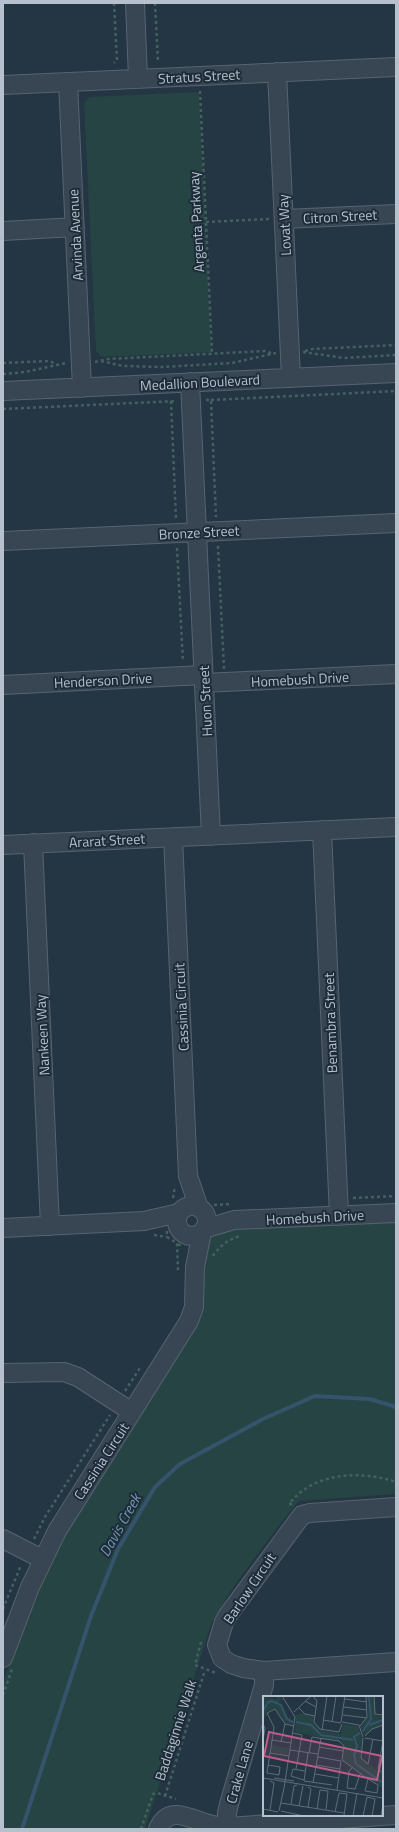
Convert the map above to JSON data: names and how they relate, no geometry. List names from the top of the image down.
{
  "streets": {
    "street": [
      "Stratus Street",
      "Citron Street",
      "Lovat Way",
      "Arvinda Avenue",
      "Medallion Boulevard",
      "Bronze Street",
      "Homebush Drive",
      "Henderson Drive",
      "Huon Street",
      "Ararat Street",
      "Cassinia Circuit",
      "Benambra Street",
      "Nankeen Way",
      "Barlow Circuit",
      "Crake Lane"
    ],
    "path": ["Argenta Parkway", "Baddaginnie Walk"]
  },
  "crossings": [
    ["Stratus Street", "Lovat Way"],
    ["Stratus Street", "Arvinda Avenue"],
    ["Citron Street", "Lovat Way"],
    ["Lovat Way", "Medallion Boulevard"],
    ["Arvinda Avenue", "Medallion Boulevard"],
    ["Medallion Boulevard", "Huon Street"],
    ["Bronze Street", "Huon Street"],
    ["Homebush Drive", "Henderson Drive"],
    ["Homebush Drive", "Huon Street"],
    ["Homebush Drive", "Cassinia Circuit"],
    ["Homebush Drive", "Benambra Street"],
    ["Homebush Drive", "Nankeen Way"],
    ["Henderson Drive", "Huon Street"],
    ["Huon Street", "Ararat Street"],
    ["Ararat Street", "Cassinia Circuit"],
    ["Ararat Street", "Nankeen Way"],
    ["Barlow Circuit", "Crake Lane"]
  ],
  "water": ["Davis Creek"]
}
